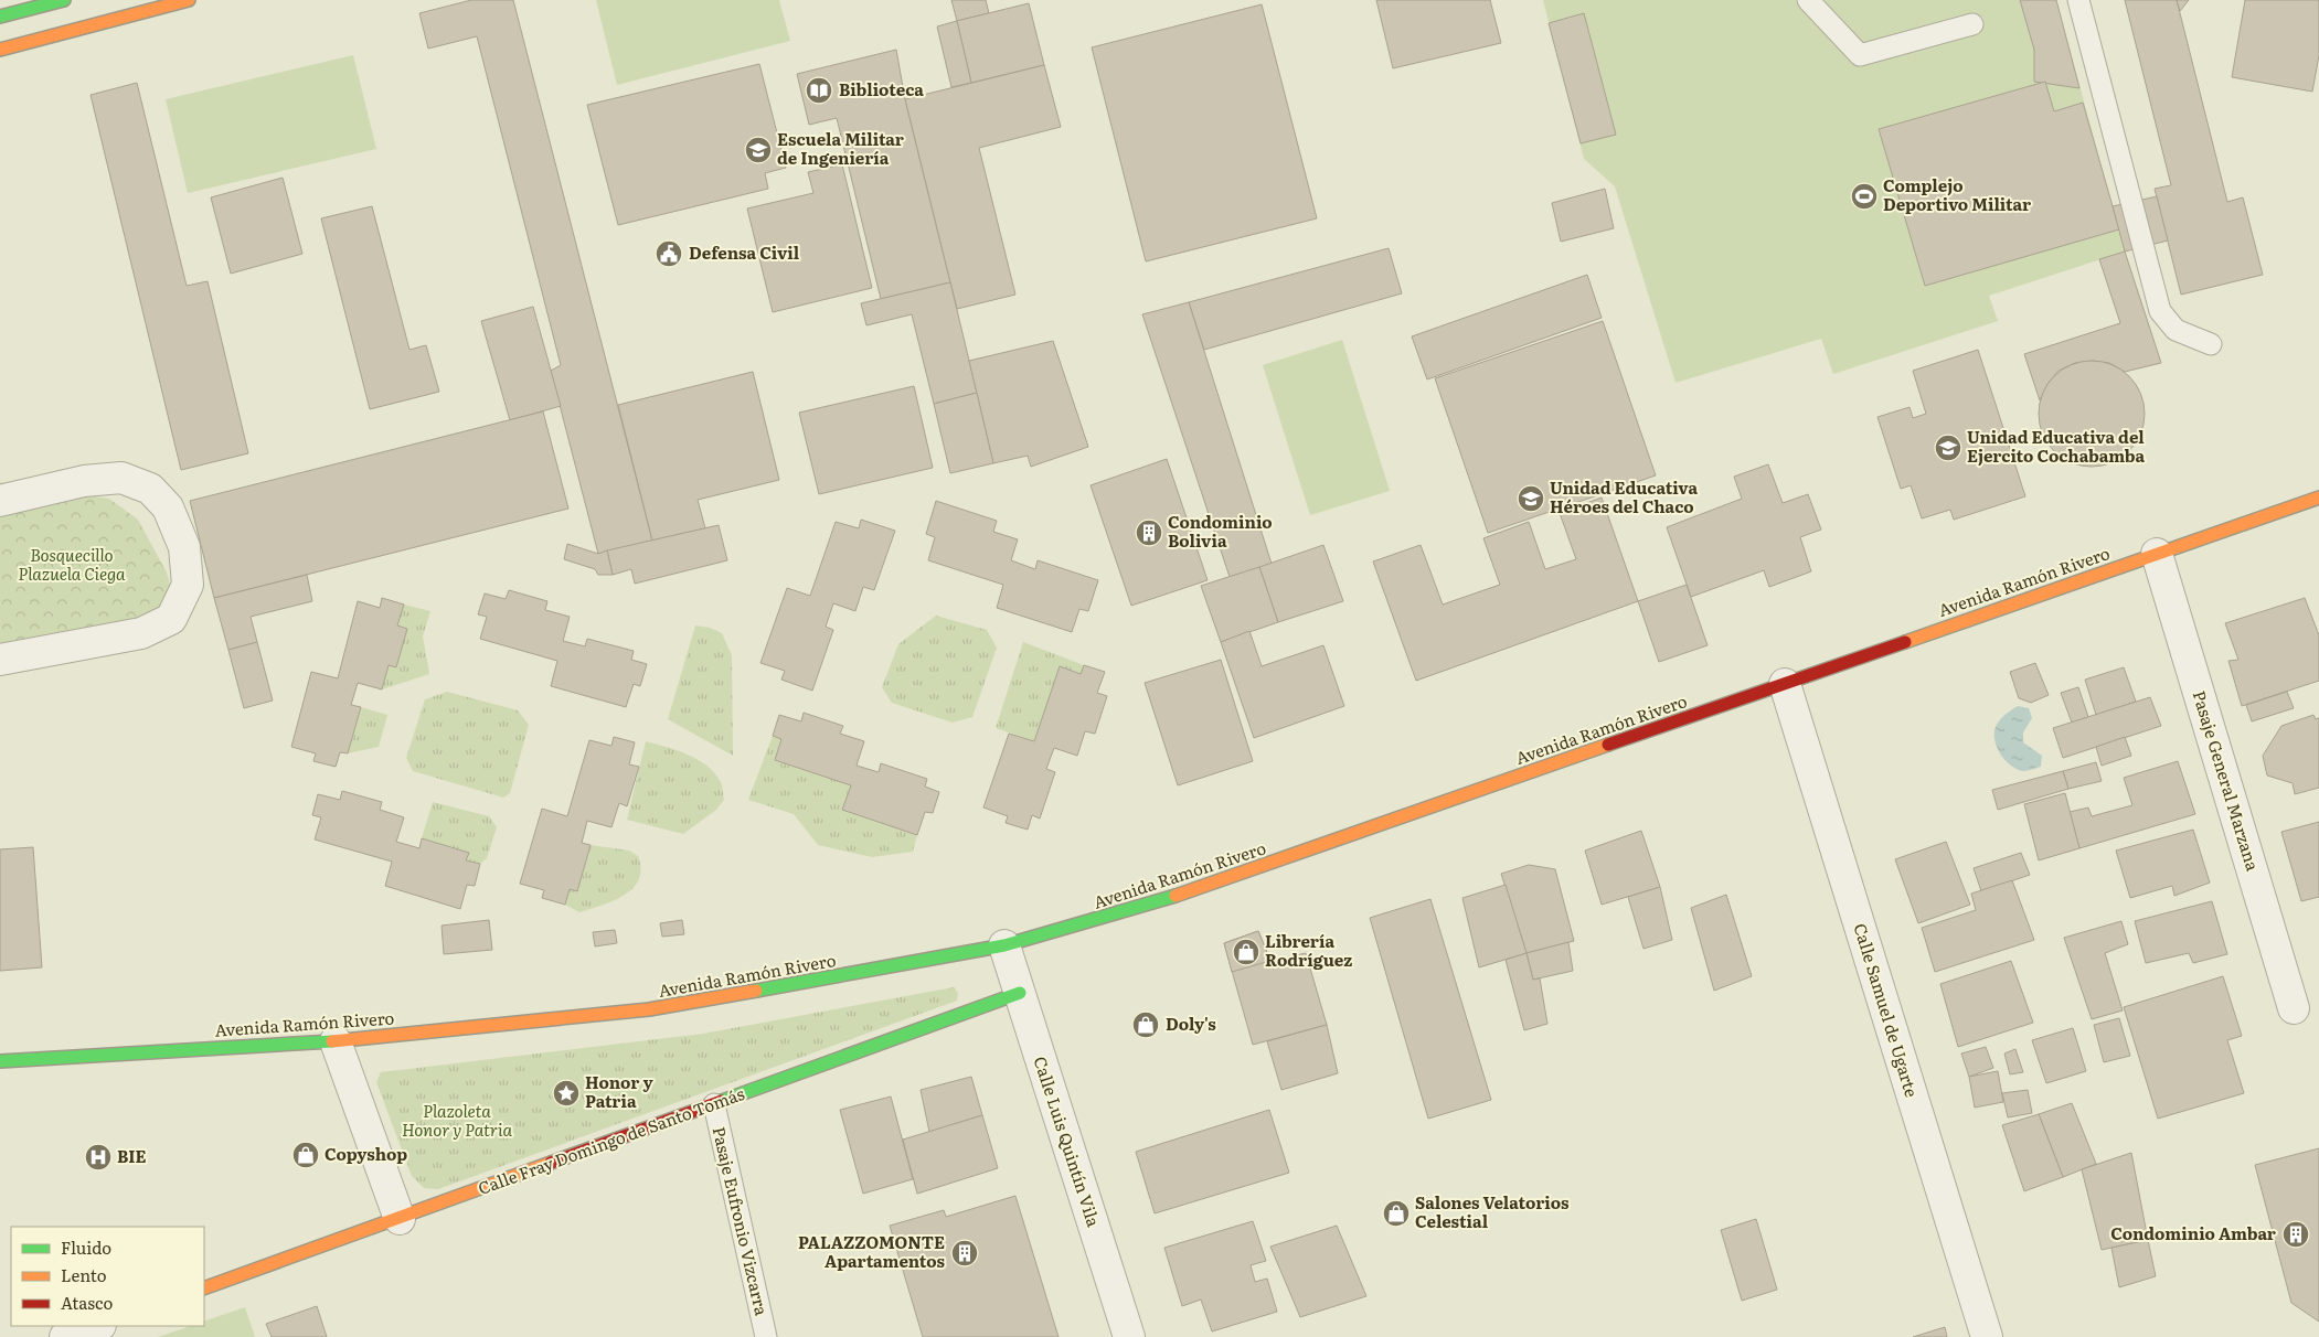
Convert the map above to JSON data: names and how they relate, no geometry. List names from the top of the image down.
{
  "streets": {
    "street": [
      "Avenida Ramón Rivero",
      "Pasaje General Marzana",
      "Calle Samuel de Ugarte",
      "Calle Fray Domingo de Santo Tomás",
      "Calle Luis Quintín Vila"
    ],
    "lane": ["Pasaje Eufronio Vizcarra"]
  },
  "crossings": [
    ["Avenida Ramón Rivero", "Pasaje General Marzana"],
    ["Avenida Ramón Rivero", "Calle Samuel de Ugarte"],
    ["Avenida Ramón Rivero", "Calle Luis Quintín Vila"],
    ["Calle Fray Domingo de Santo Tomás", "Calle Luis Quintín Vila"],
    ["Calle Fray Domingo de Santo Tomás", "Pasaje Eufronio Vizcarra"]
  ],
  "parks": ["Bosquecillo Plazuela Ciega", "Plazoleta Honor y Patria"],
  "places": {
    "library": ["Biblioteca"],
    "school or university": ["Escuela Militar de Ingeniería", "Unidad Educativa del Ejercito Cochabamba", "Unidad Educativa Héroes del Chaco"],
    "sports": ["Complejo Deportivo Militar"],
    "public building": ["Defensa Civil"],
    "building": ["Condominio Bolivia", "Condominio Ambar", "PALAZZOMONTE Apartamentos"],
    "shop": [
      "Librería Rodríguez",
      "Doly's",
      "Copyshop",
      "Salones Velatorios Celestial"
    ],
    "place": ["Honor y Patria"],
    "hospital": ["BIE"]
  },
  "legend": ["Fluido", "Lento", "Atasco"]
}
